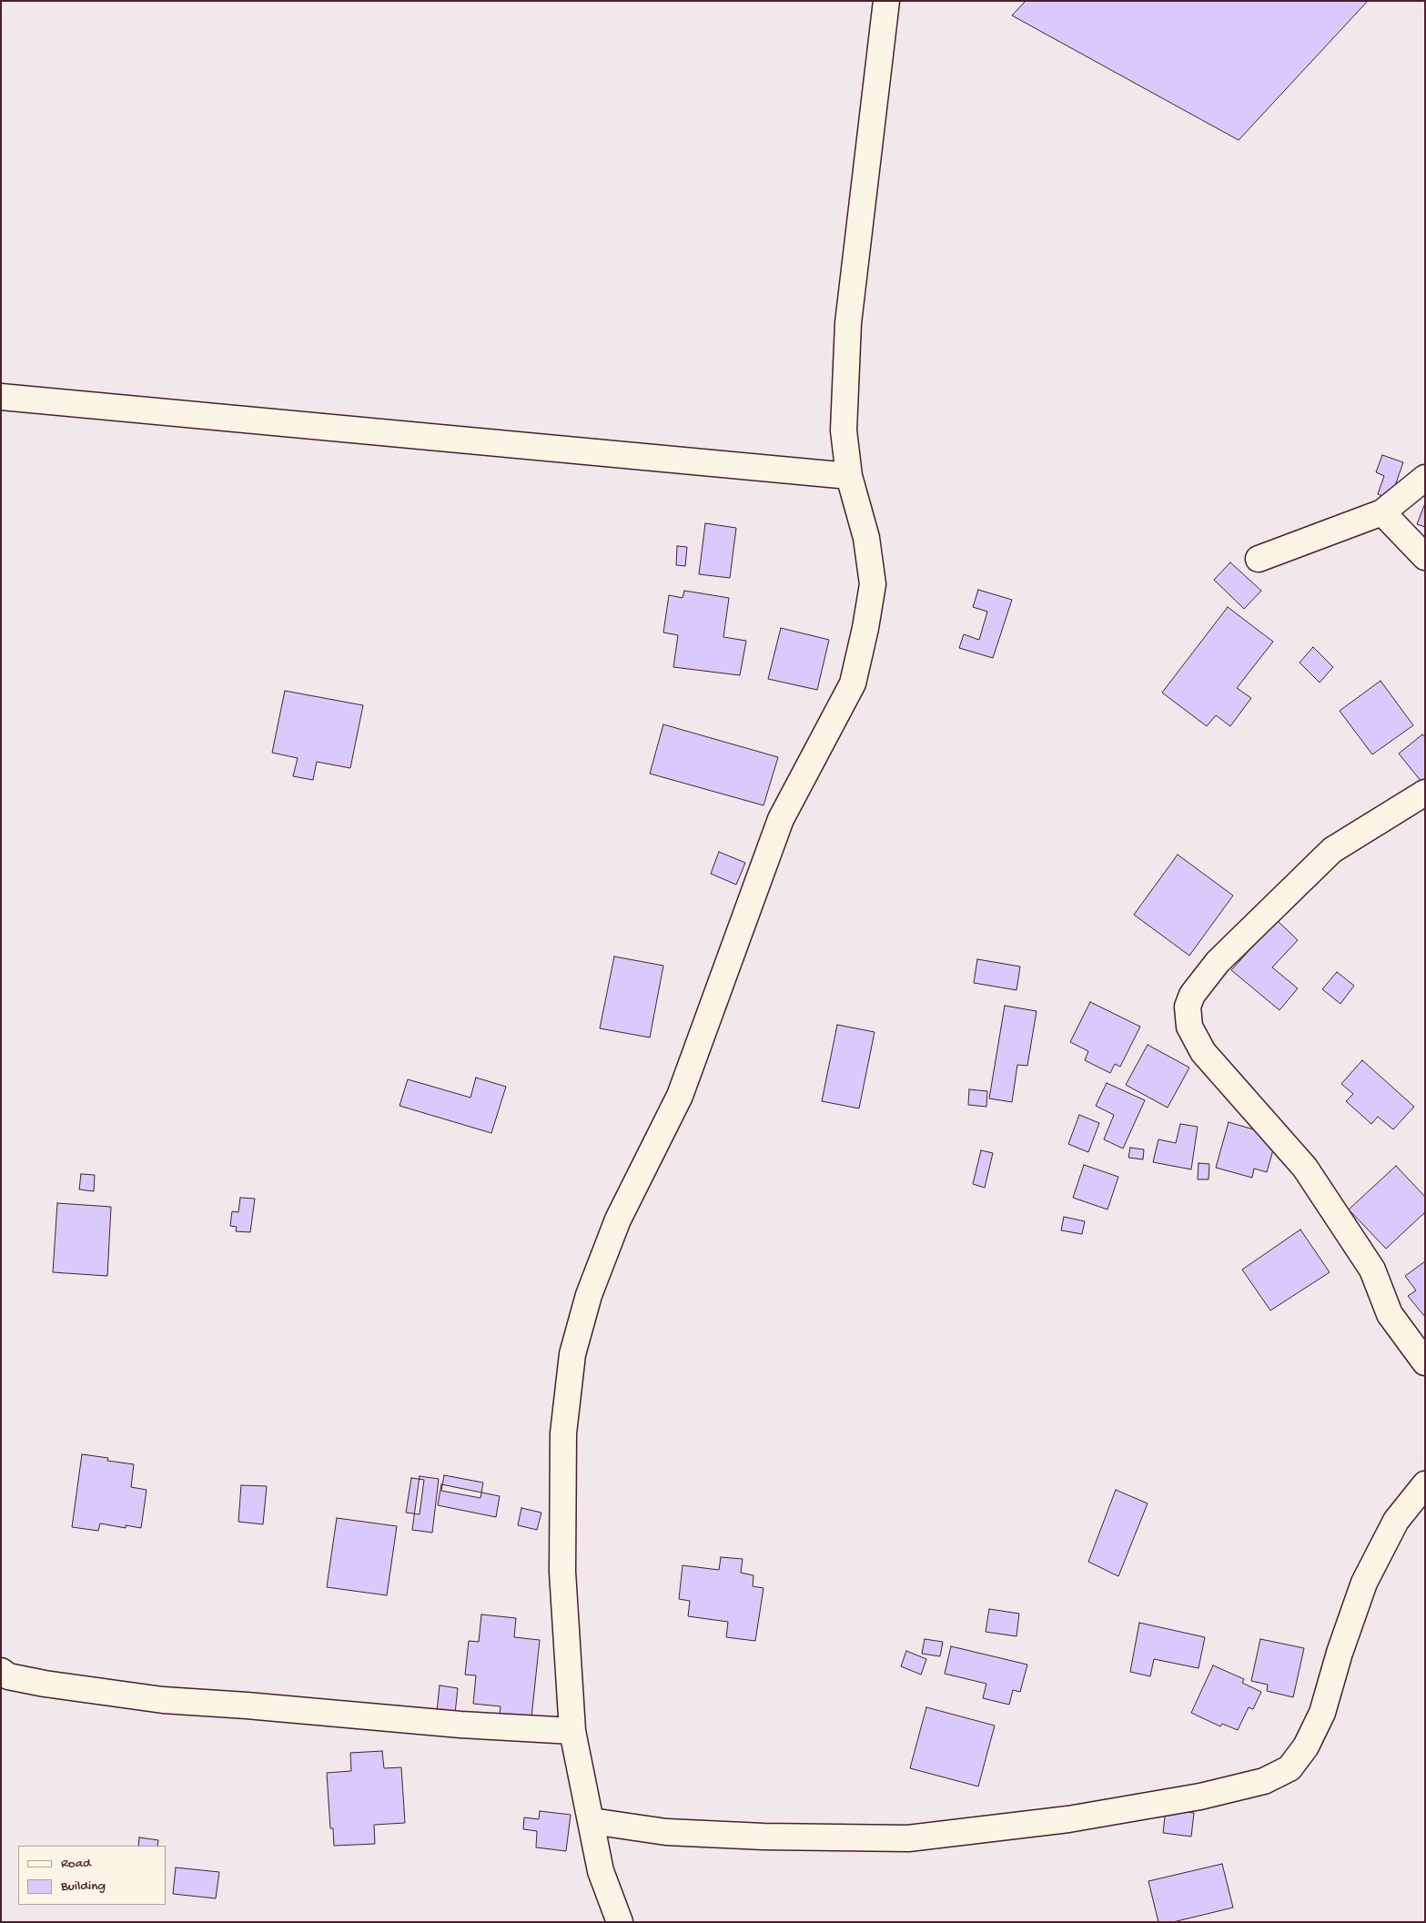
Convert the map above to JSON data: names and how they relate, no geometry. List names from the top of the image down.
{
  "legend": ["Road", "Building"]
}
